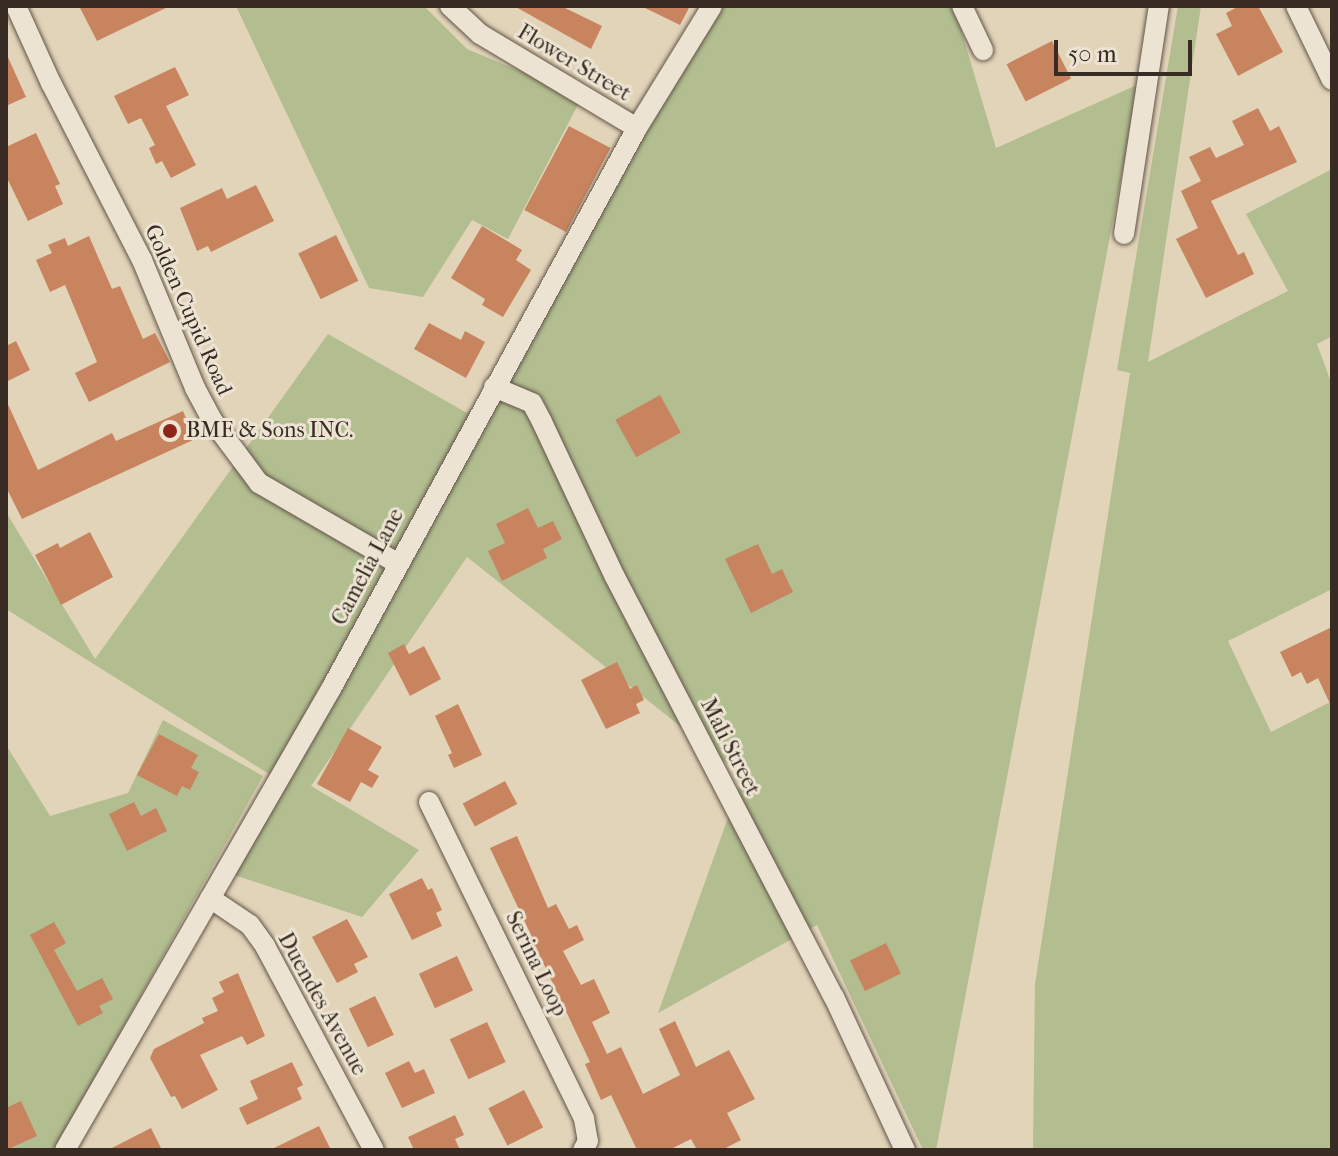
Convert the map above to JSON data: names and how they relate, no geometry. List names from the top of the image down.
{
  "streets": {
    "street": [
      "Flower Street",
      "Golden Cupid Road",
      "Camelia Lane",
      "Mali Street",
      "Serina Loop",
      "Duendes Avenue"
    ]
  },
  "crossings": [
    ["Flower Street", "Camelia Lane"],
    ["Golden Cupid Road", "Camelia Lane"],
    ["Camelia Lane", "Mali Street"],
    ["Camelia Lane", "Duendes Avenue"]
  ],
  "places": ["BME & Sons INC."],
  "scale_bar": "50 m"
}
